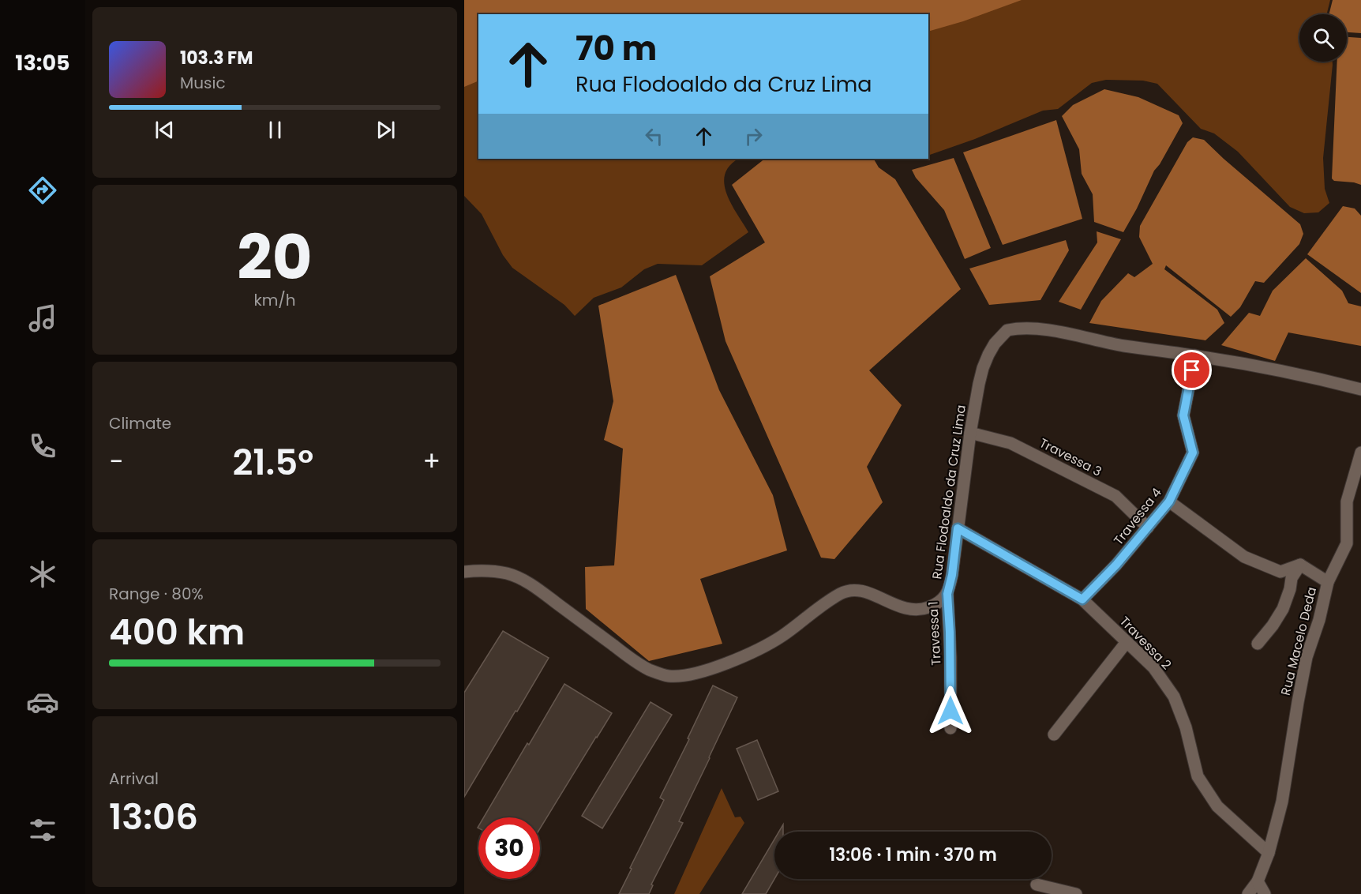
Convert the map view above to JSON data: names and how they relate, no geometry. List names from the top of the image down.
{
  "streets": {
    "street": [
      "Travessa 3",
      "Rua Flodoaldo da Cruz Lima",
      "Travessa 4",
      "Travessa 1",
      "Rua Macelo Deda",
      "Travessa 2"
    ]
  },
  "crossings": [
    ["Travessa 3", "Rua Flodoaldo da Cruz Lima"],
    ["Travessa 3", "Travessa 4"],
    ["Rua Flodoaldo da Cruz Lima", "Travessa 4"],
    ["Rua Flodoaldo da Cruz Lima", "Travessa 1"],
    ["Rua Flodoaldo da Cruz Lima", "Travessa 2"],
    ["Travessa 4", "Travessa 2"],
    ["Rua Macelo Deda", "Travessa 2"]
  ],
  "page": {
    "tabs": "13:05",
    "turn": ["70 m", "Rua Flodoaldo da Cruz Lima"],
    "song": ["103.3 FM", "Music"],
    "tile": [
      ["20", "km/h"],
      "Climate",
      ["Range · 80%", "400 km"],
      ["Arrival", "13:06"]
    ],
    "heat": ["−", "21.5°", "+"],
    "limit": "30",
    "trip": "13:06 · 1 min · 370 m"
  }
}
